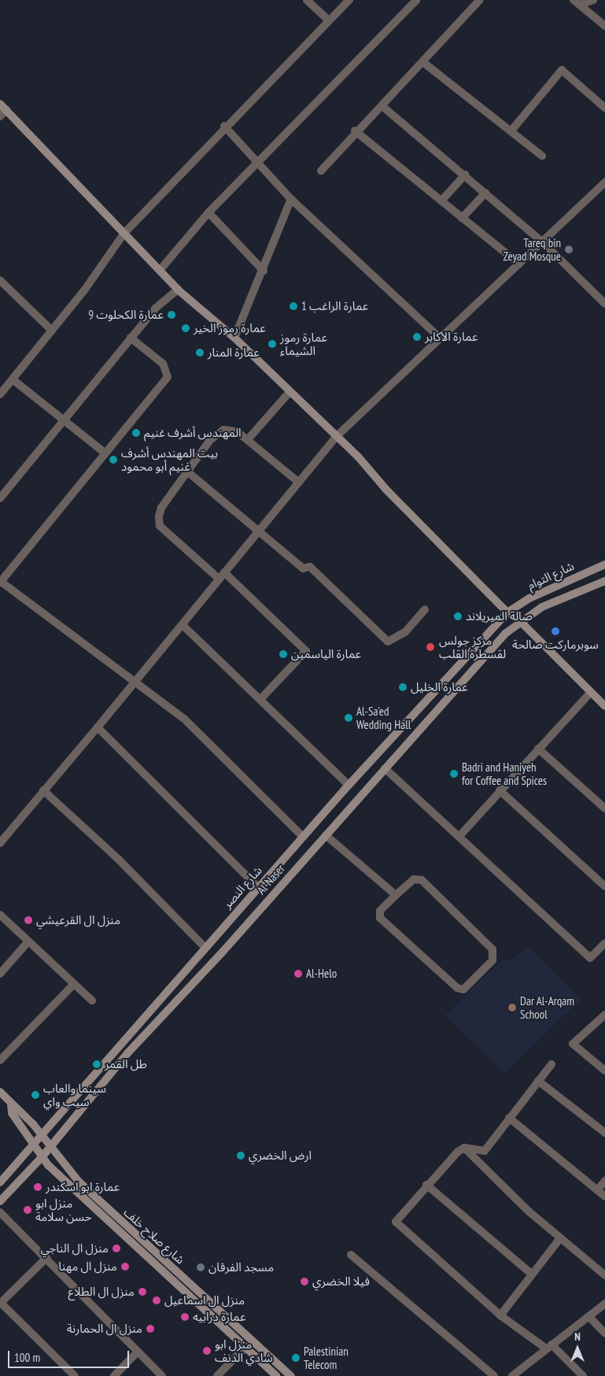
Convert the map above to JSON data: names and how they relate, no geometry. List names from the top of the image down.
{
  "streets": {
    "main road": [
      "شارع التوام",
      "Al-Naser",
      "شارع النصر",
      "شارع صلاح خلف"
    ]
  },
  "crossings": [
    ["شارع التوام", "Al-Naser"],
    ["شارع التوام", "شارع النصر"],
    ["Al-Naser", "شارع صلاح خلف"],
    ["شارع النصر", "شارع صلاح خلف"]
  ],
  "places": [
    "Tareq bin Zeyad Mosque",
    "عمارة الراغب 1",
    "عمارة الكحلوت 9",
    "عمارة رموز الخير",
    "عمارة الأكابر",
    "عمارة رموز الشيماء",
    "عمارة المنار",
    "المهندس أشرف غنيم",
    "بيت المهندس أشرف غنيم أبو محمود",
    "صالة الميريلاند",
    "سوبرماركت صالحة",
    "مركز جولس لقسطرة القلب",
    "عمارة الياسمين",
    "عمارة الخليل",
    "Al-Sa'ed Wedding Hall",
    "Badri and Haniyeh for Coffee and Spices",
    "منزل ال القرعيشي",
    "Al-Helo",
    "Dar Al-Arqam School",
    "طل القمر",
    "سينما والعاب سيب واي",
    "ارض الخضري",
    "عمارة ابو اسكندر",
    "منزل ابو حسن سلامة",
    "منزل ال الناجي",
    "منزل ال مهنا",
    "مسجد الفرقان",
    "فيلا الخضري",
    "منزل ال الطلاع",
    "منزل ال اسماعيل",
    "عمارة درابيه",
    "منزل ال الحمارنة",
    "منزل ابو شادي الدنف",
    "Palestinian Telecom"
  ],
  "scale_bar": "100 m",
  "north": "top"
}
